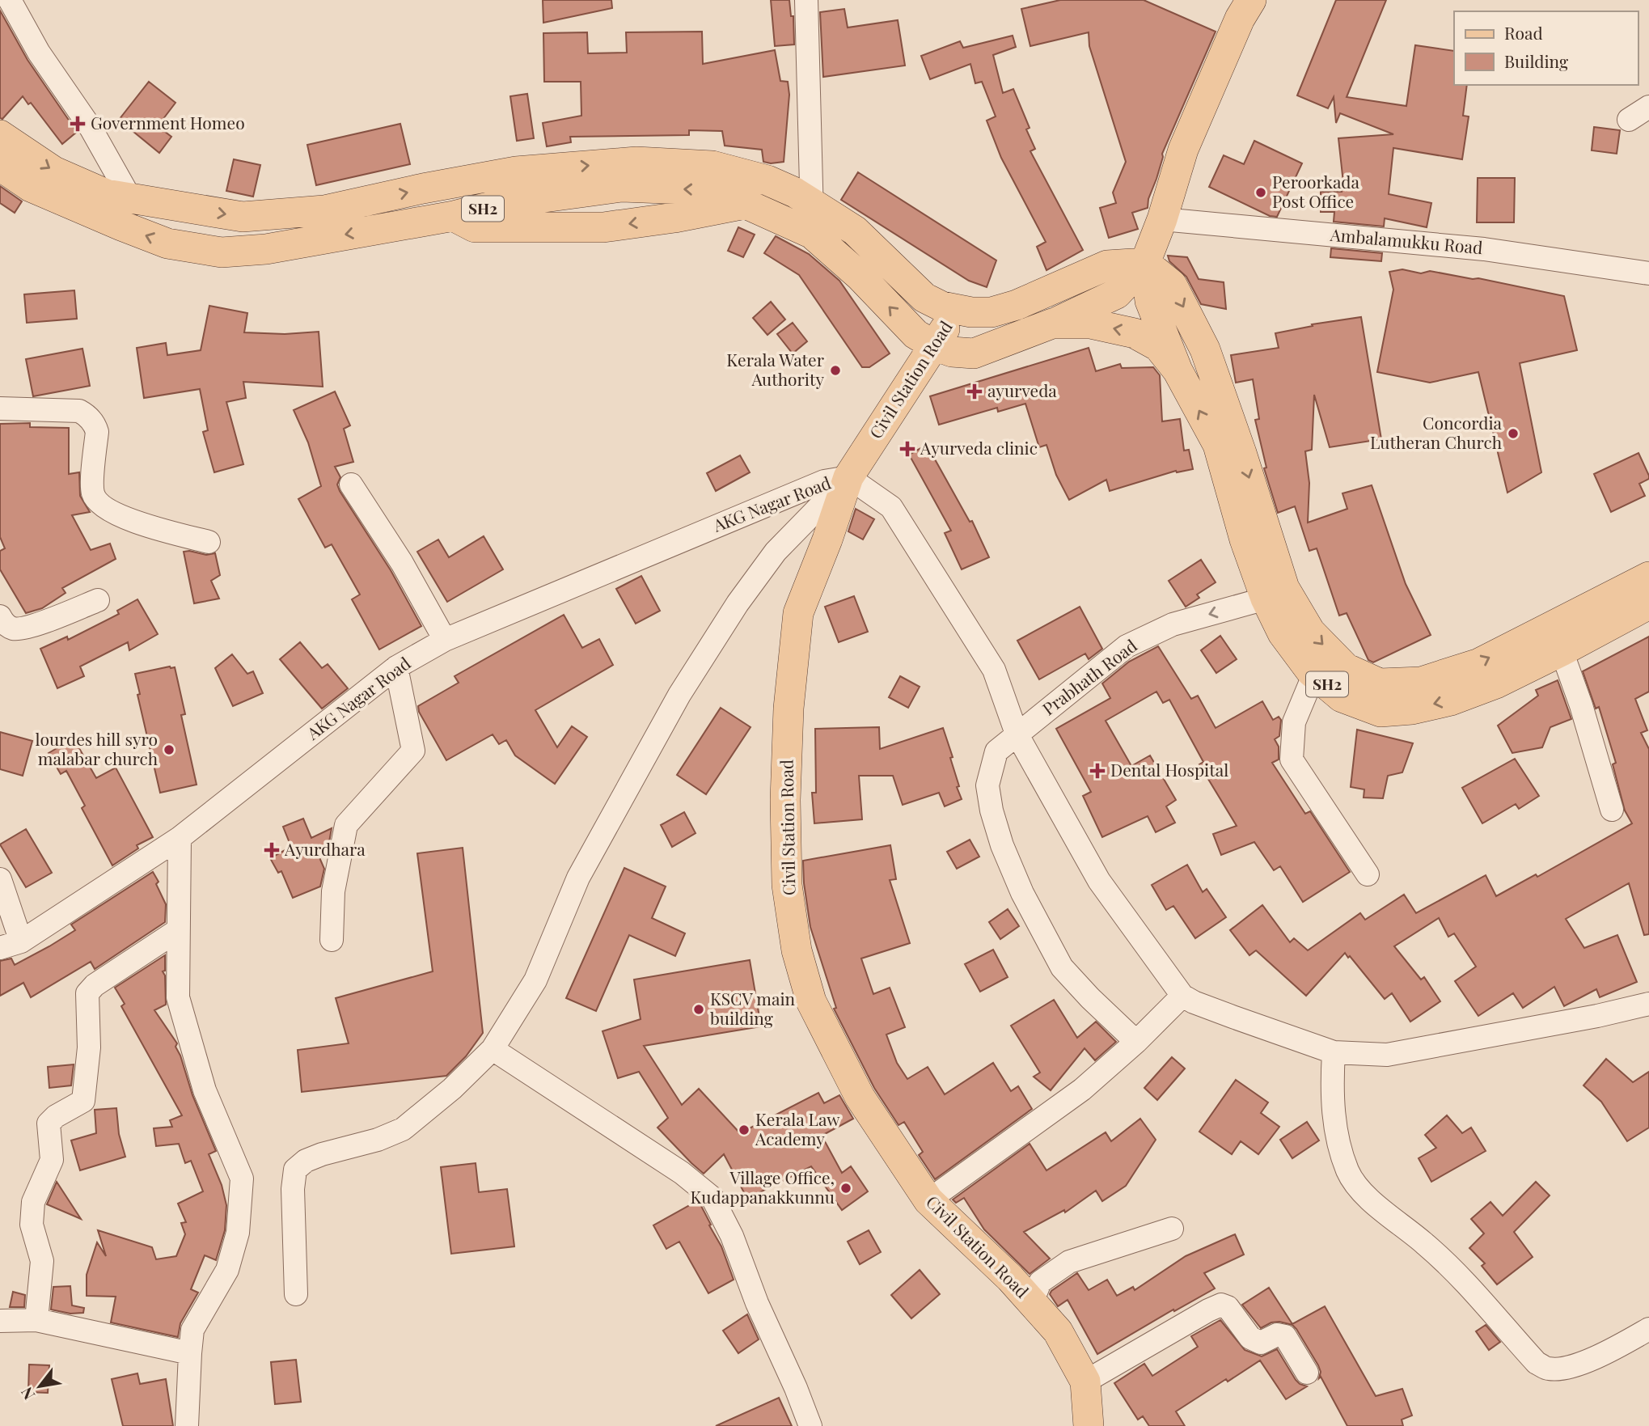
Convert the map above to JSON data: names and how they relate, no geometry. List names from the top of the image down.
{
  "streets": {
    "main road": ["SH2", "Civil Station Road"],
    "street": ["Ambalamukku Road", "AKG Nagar Road", "Prabhath Road"]
  },
  "crossings": [
    ["SH2", "Civil Station Road"],
    ["SH2", "Prabhath Road"],
    ["Civil Station Road", "AKG Nagar Road"]
  ],
  "one_way": ["Prabhath Road"],
  "places": {
    "health": [
      "Government Homeo",
      "ayurveda",
      "Ayurveda clinic",
      "Dental Hospital",
      "Ayurdhara"
    ],
    "other": [
      "Peroorkada Post Office",
      "Kerala Water Authority",
      "Concordia Lutheran Church",
      "lourdes hill syro malabar church",
      "KSCV main building",
      "Kerala Law Academy",
      "Village Office, Kudappanakkunnu"
    ]
  },
  "legend": ["Road", "Building"],
  "north": "bottom left"
}
